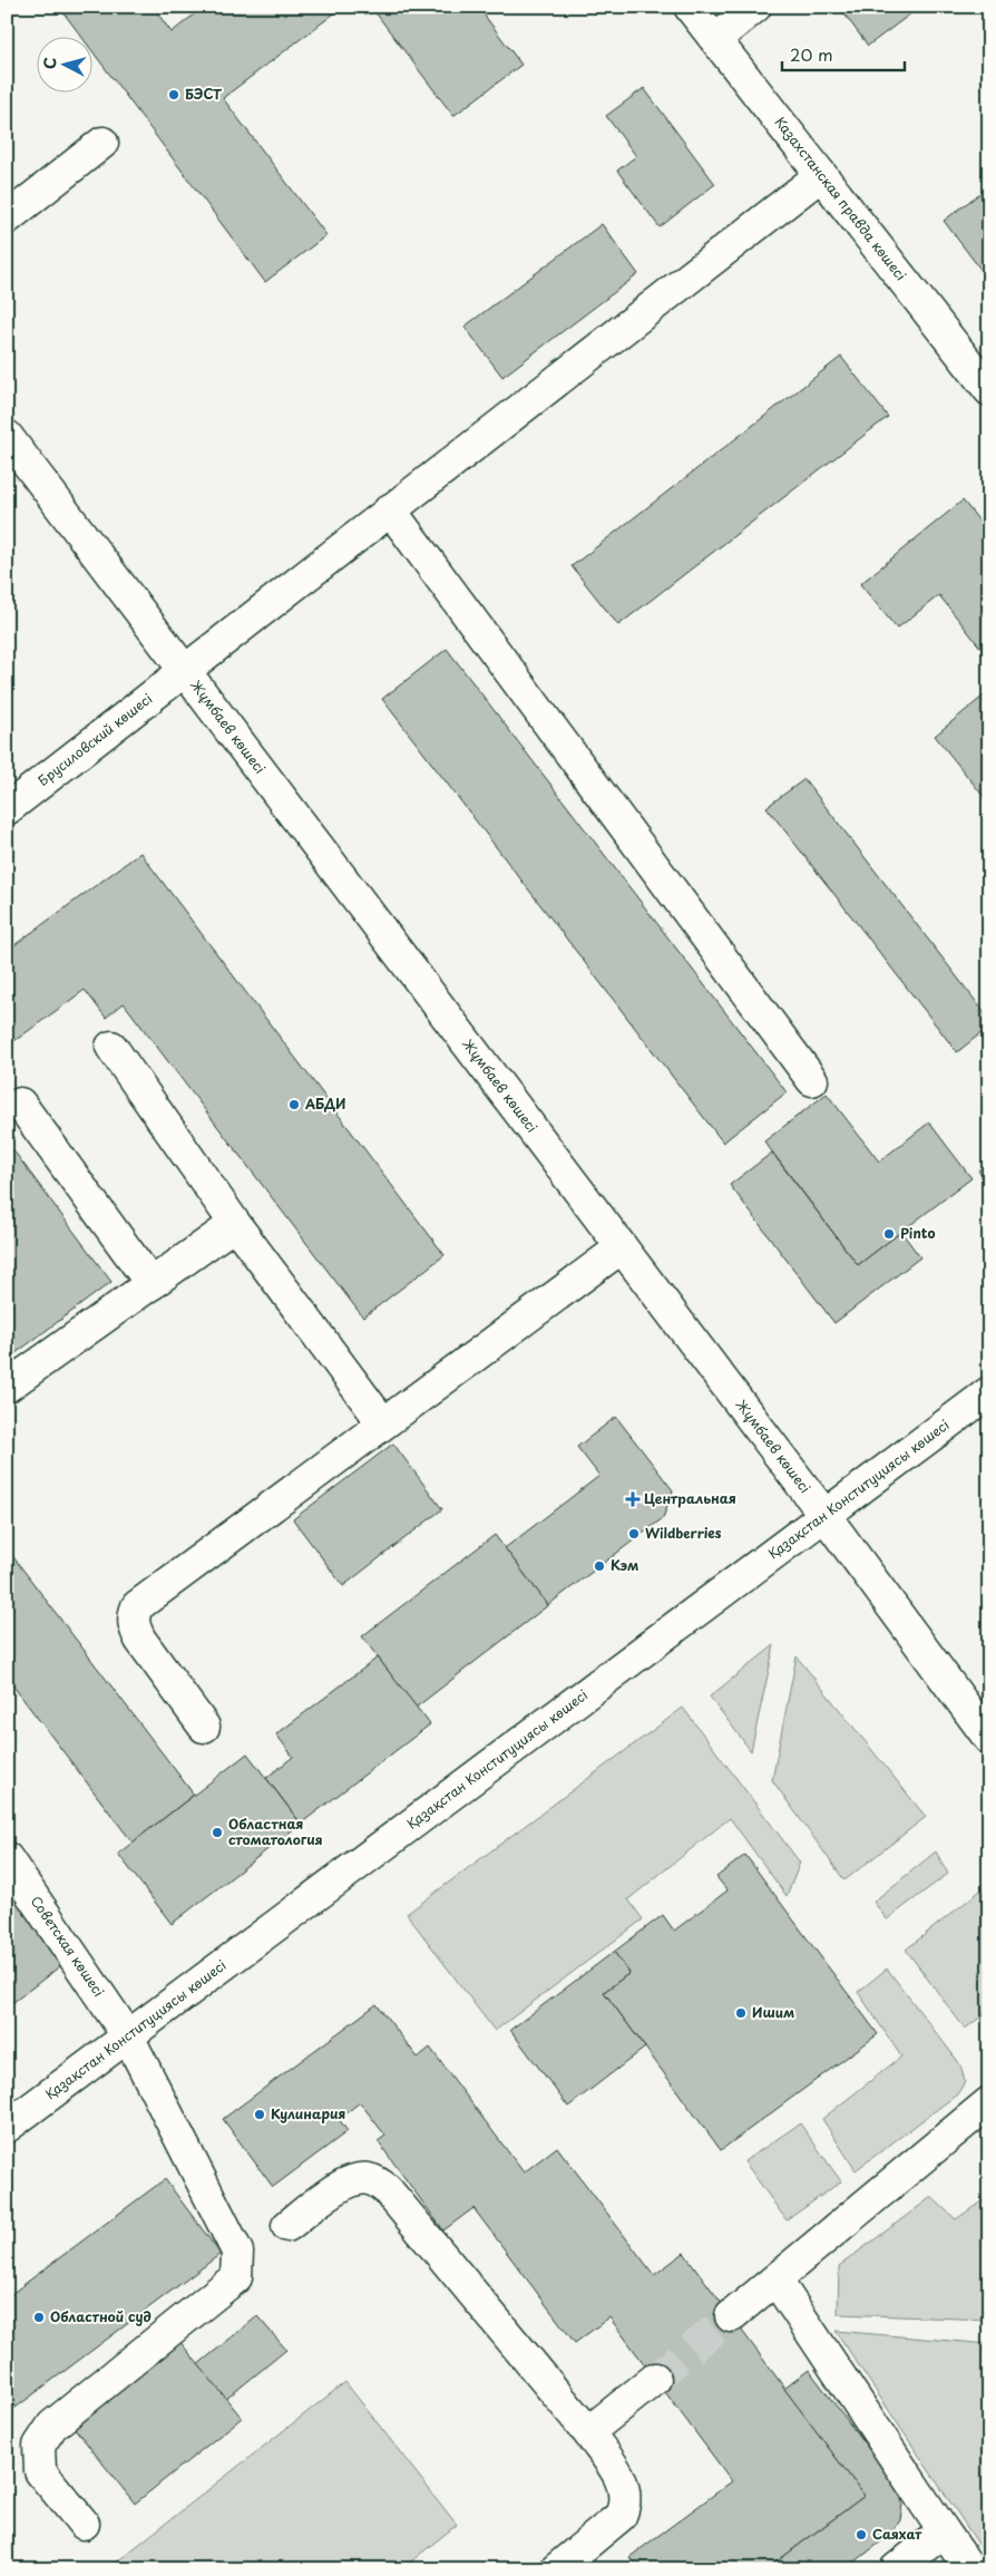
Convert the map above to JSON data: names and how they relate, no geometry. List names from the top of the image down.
{
  "streets": {
    "street": [
      "Казахстанская правда көшесі",
      "Жұмбаев көшесі",
      "Брусиловский көшесі",
      "Қазақстан Конституциясы көшесі",
      "Советская көшесі"
    ]
  },
  "crossings": [
    ["Казахстанская правда көшесі", "Брусиловский көшесі"],
    ["Жұмбаев көшесі", "Брусиловский көшесі"],
    ["Жұмбаев көшесі", "Қазақстан Конституциясы көшесі"],
    ["Қазақстан Конституциясы көшесі", "Советская көшесі"]
  ],
  "places": {
    "other": [
      "БЭСТ",
      "АБДИ",
      "Pinto",
      "Wildberries",
      "Кэм",
      "Областная стоматология",
      "Ишим",
      "Кулинария",
      "Областной суд",
      "Саяхат"
    ],
    "health": ["Центральная"]
  },
  "scale_bar": "20 m",
  "north": "left"
}
